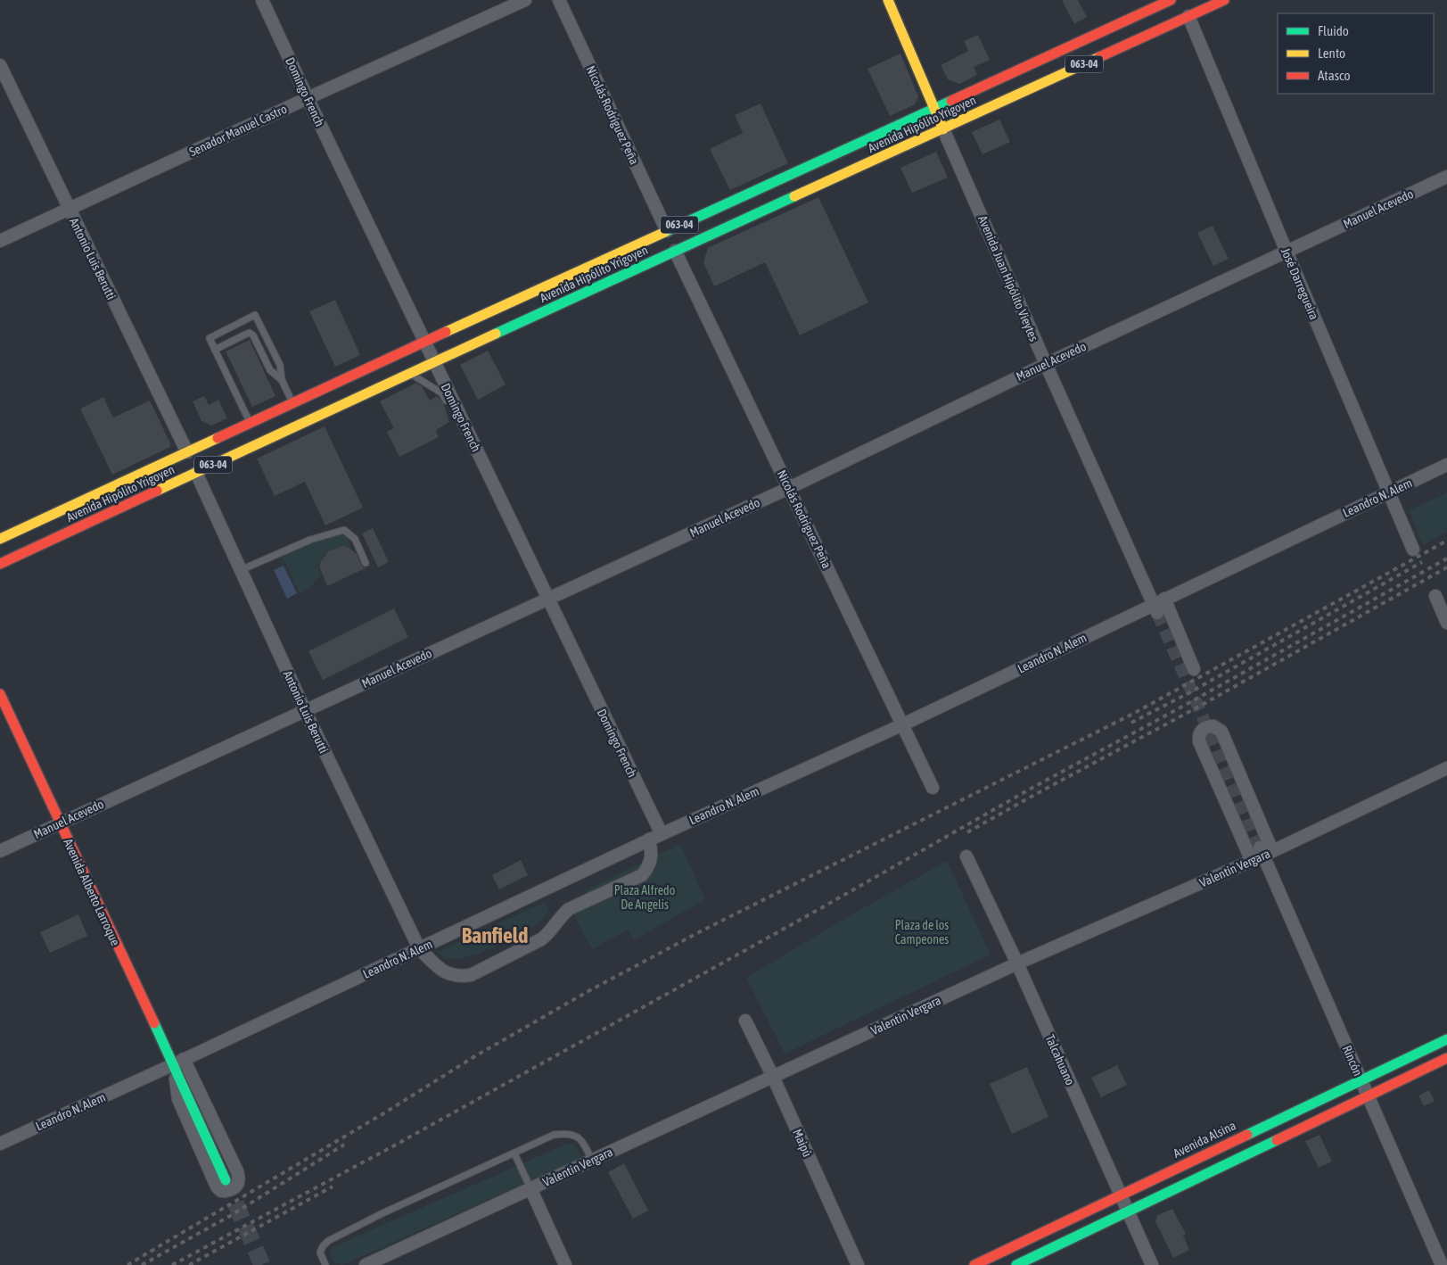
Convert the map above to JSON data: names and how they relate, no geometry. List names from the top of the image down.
{
  "streets": {
    "main road": [
      "063-04",
      "Avenida Hipólito Yrigoyen",
      "Avenida Juan Hipólito Vieytes",
      "Avenida Alberto Larroque",
      "Avenida Alsina"
    ],
    "street": [
      "Domingo French",
      "Nicolás Rodríguez Peña",
      "Senador Manuel Castro",
      "Manuel Acevedo",
      "Antonio Luis Berutti",
      "José Darregueira",
      "Leandro N. Alem",
      "Valentín Vergara",
      "Talcahuano",
      "Rincón",
      "Maipú"
    ]
  },
  "crossings": [
    ["Domingo French", "Avenida Hipólito Yrigoyen"],
    ["Domingo French", "Senador Manuel Castro"],
    ["Domingo French", "Manuel Acevedo"],
    ["Domingo French", "Leandro N. Alem"],
    ["Nicolás Rodríguez Peña", "Avenida Hipólito Yrigoyen"],
    ["Nicolás Rodríguez Peña", "Manuel Acevedo"],
    ["Nicolás Rodríguez Peña", "Leandro N. Alem"],
    ["Avenida Hipólito Yrigoyen", "Antonio Luis Berutti"],
    ["Avenida Hipólito Yrigoyen", "Avenida Juan Hipólito Vieytes"],
    ["Avenida Hipólito Yrigoyen", "José Darregueira"],
    ["Senador Manuel Castro", "Antonio Luis Berutti"],
    ["Manuel Acevedo", "Antonio Luis Berutti"],
    ["Manuel Acevedo", "Avenida Juan Hipólito Vieytes"],
    ["Manuel Acevedo", "José Darregueira"],
    ["Manuel Acevedo", "Avenida Alberto Larroque"],
    ["Antonio Luis Berutti", "Leandro N. Alem"],
    ["Avenida Juan Hipólito Vieytes", "Leandro N. Alem"],
    ["José Darregueira", "Leandro N. Alem"],
    ["Leandro N. Alem", "Avenida Alberto Larroque"],
    ["Valentín Vergara", "Talcahuano"],
    ["Valentín Vergara", "Rincón"],
    ["Valentín Vergara", "Maipú"],
    ["Talcahuano", "Avenida Alsina"],
    ["Rincón", "Avenida Alsina"]
  ],
  "districts": ["Banfield"],
  "parks": ["Plaza Alfredo De Angelis", "Plaza de los Campeones"],
  "legend": ["Fluido", "Lento", "Atasco"]
}
